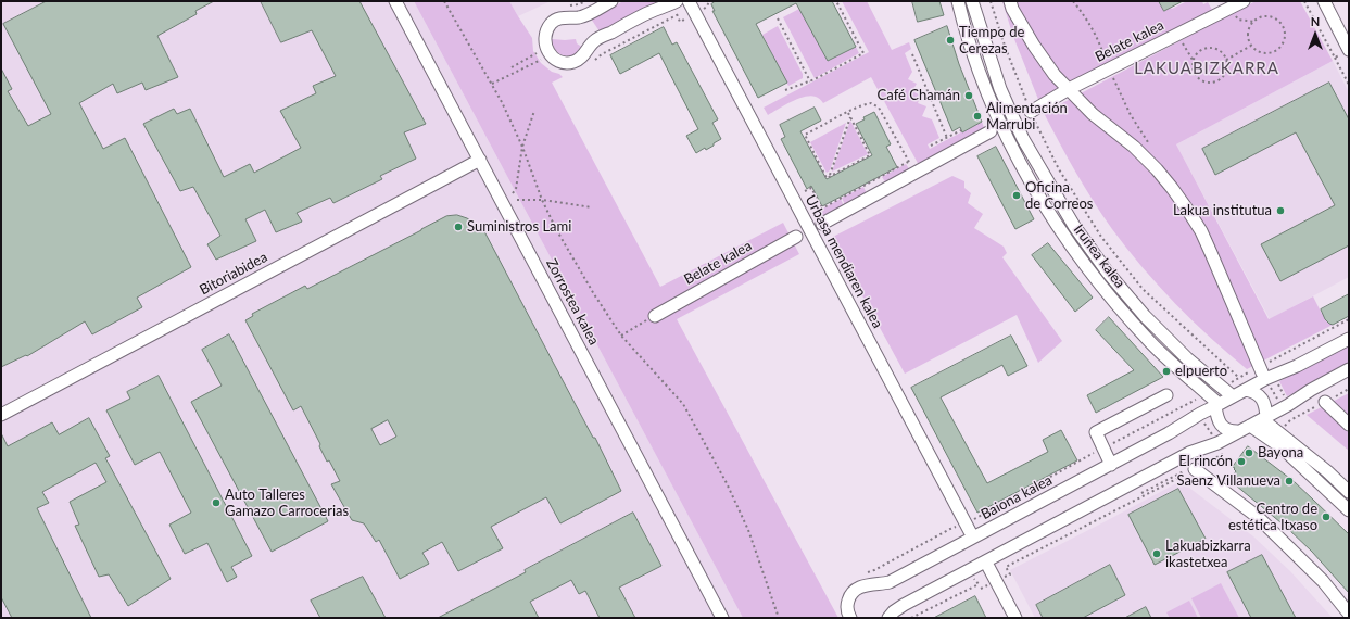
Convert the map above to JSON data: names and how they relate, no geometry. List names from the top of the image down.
{
  "streets": {
    "street": [
      "Belate kalea",
      "Iruñea kalea",
      "Urbasa mendiaren kalea",
      "Bitoriabidea",
      "Zorrostea kalea",
      "Baiona kalea"
    ]
  },
  "crossings": [
    ["Iruñea kalea", "Baiona kalea"],
    ["Urbasa mendiaren kalea", "Baiona kalea"],
    ["Bitoriabidea", "Zorrostea kalea"]
  ],
  "districts": ["LAKUABIZKARRA"],
  "places": [
    "Tiempo de Cerezas",
    "Café Chamán",
    "Alimentación Marrubi",
    "Oficina de Correos",
    "Lakua institutua",
    "Suministros Lami",
    "elpuerto",
    "Bayona",
    "El rincón",
    "Saenz Villanueva",
    "Auto Talleres Gamazo Carrocerias",
    "Centro de estética Itxaso",
    "Lakuabizkarra ikastetxea"
  ],
  "north": "top"
}
